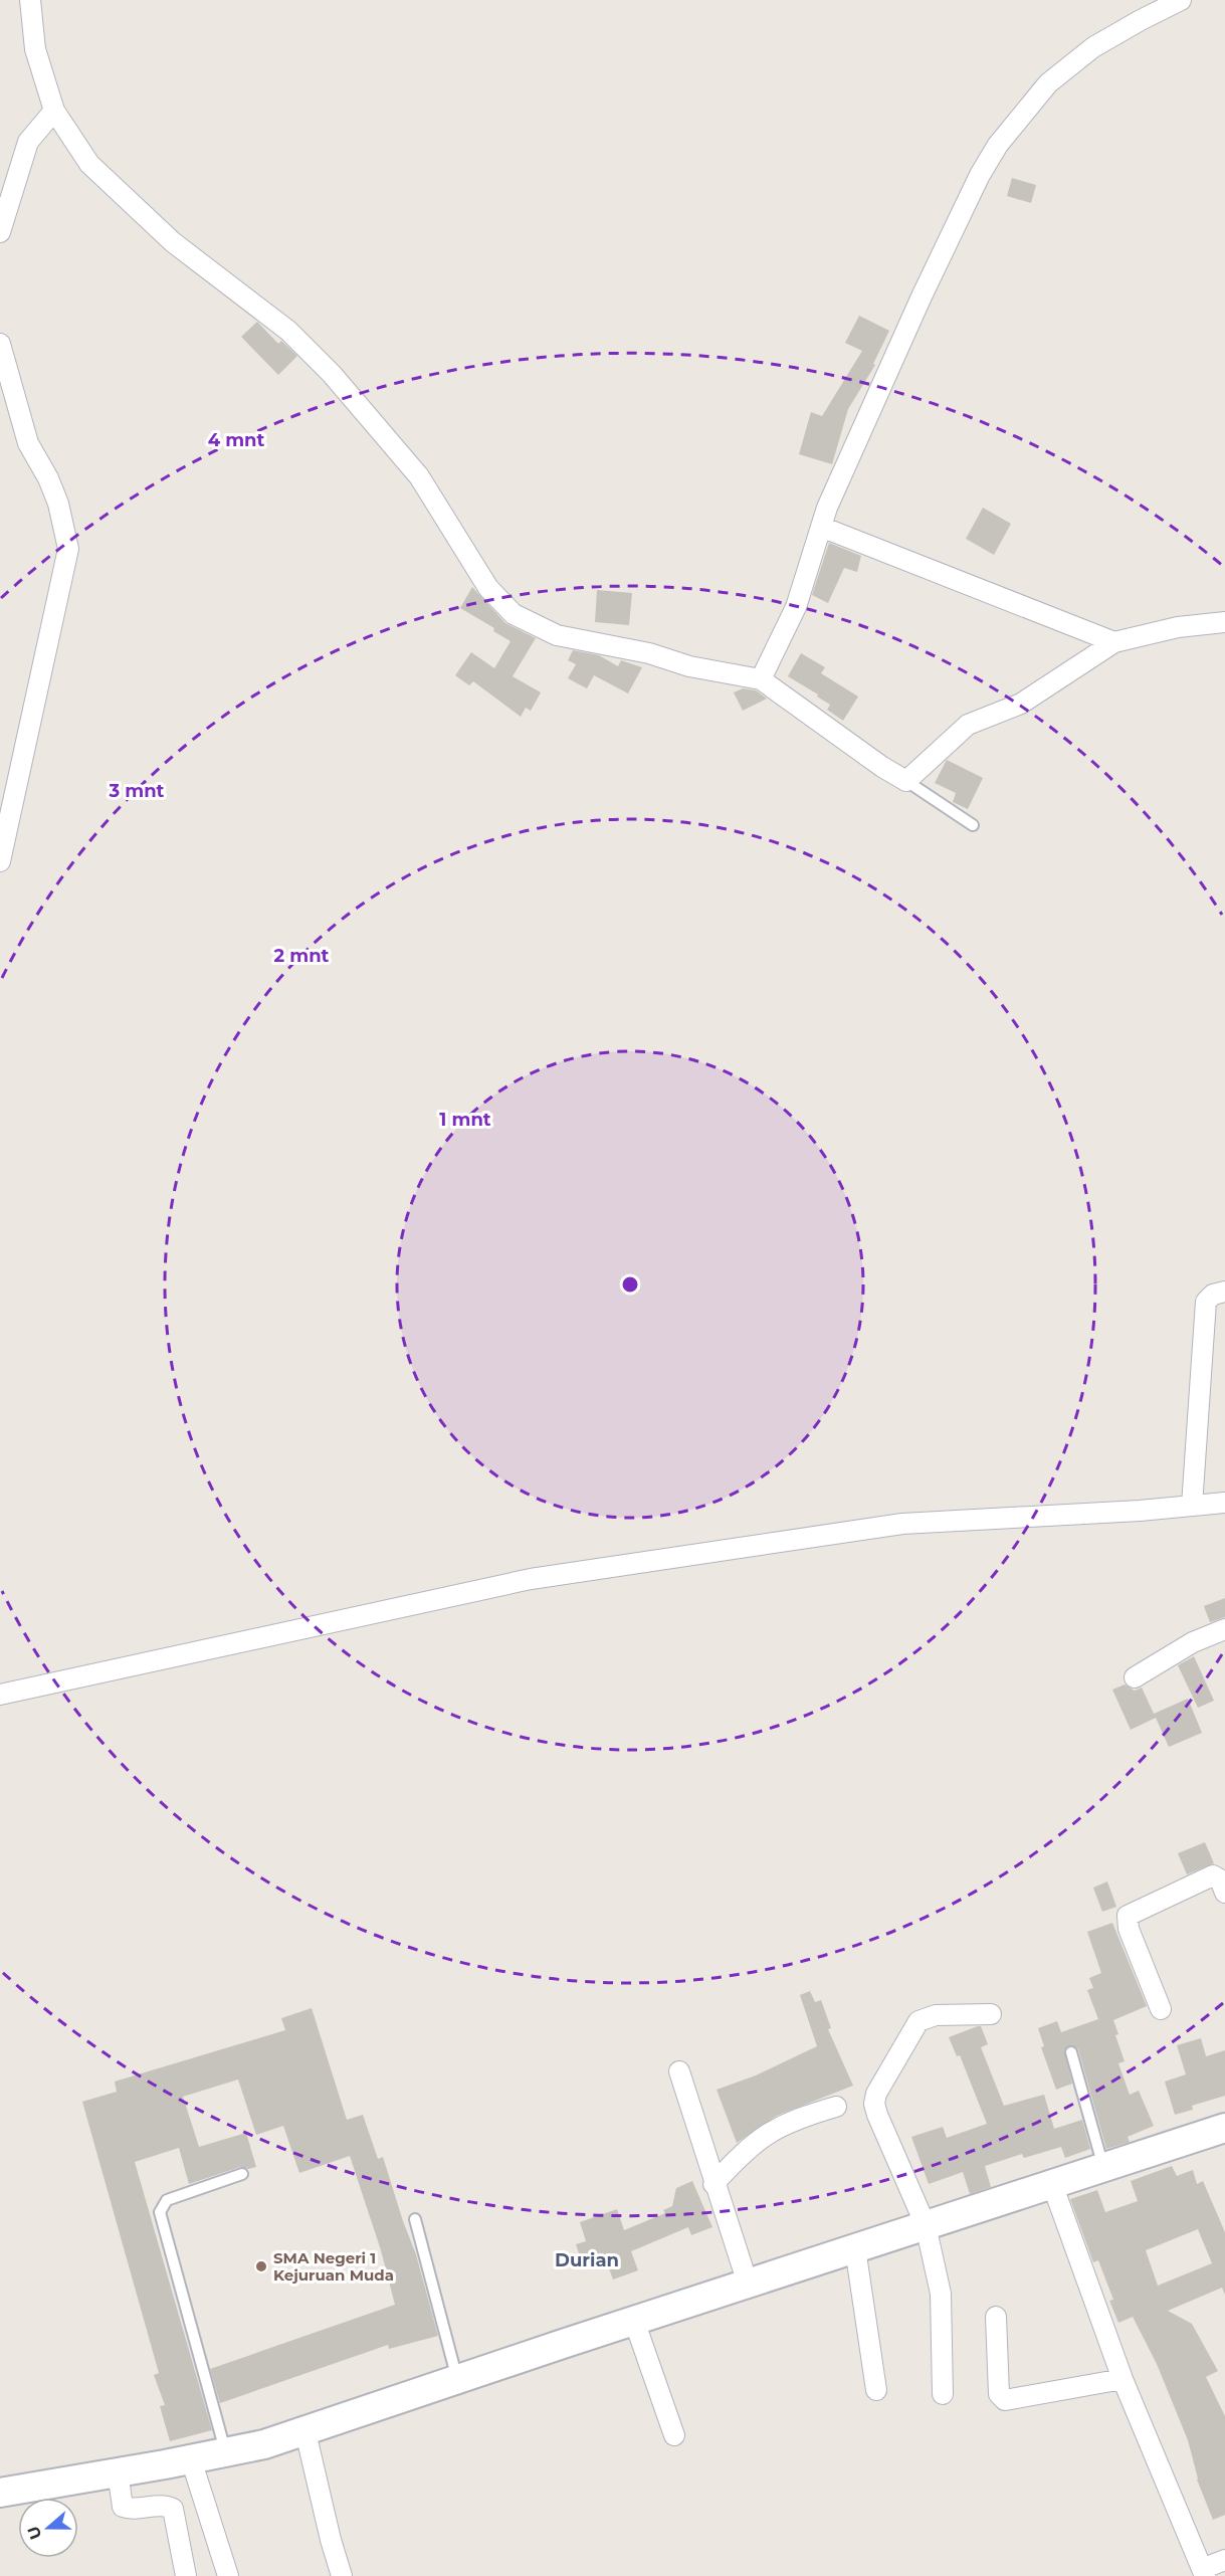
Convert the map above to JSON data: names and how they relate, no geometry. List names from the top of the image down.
{
  "districts": ["Durian"],
  "places": ["SMA Negeri 1 Kejuruan Muda"],
  "north": "left",
  "rings": [
    "4 mnt",
    "3 mnt",
    "2 mnt",
    "1 mnt"
  ]
}
